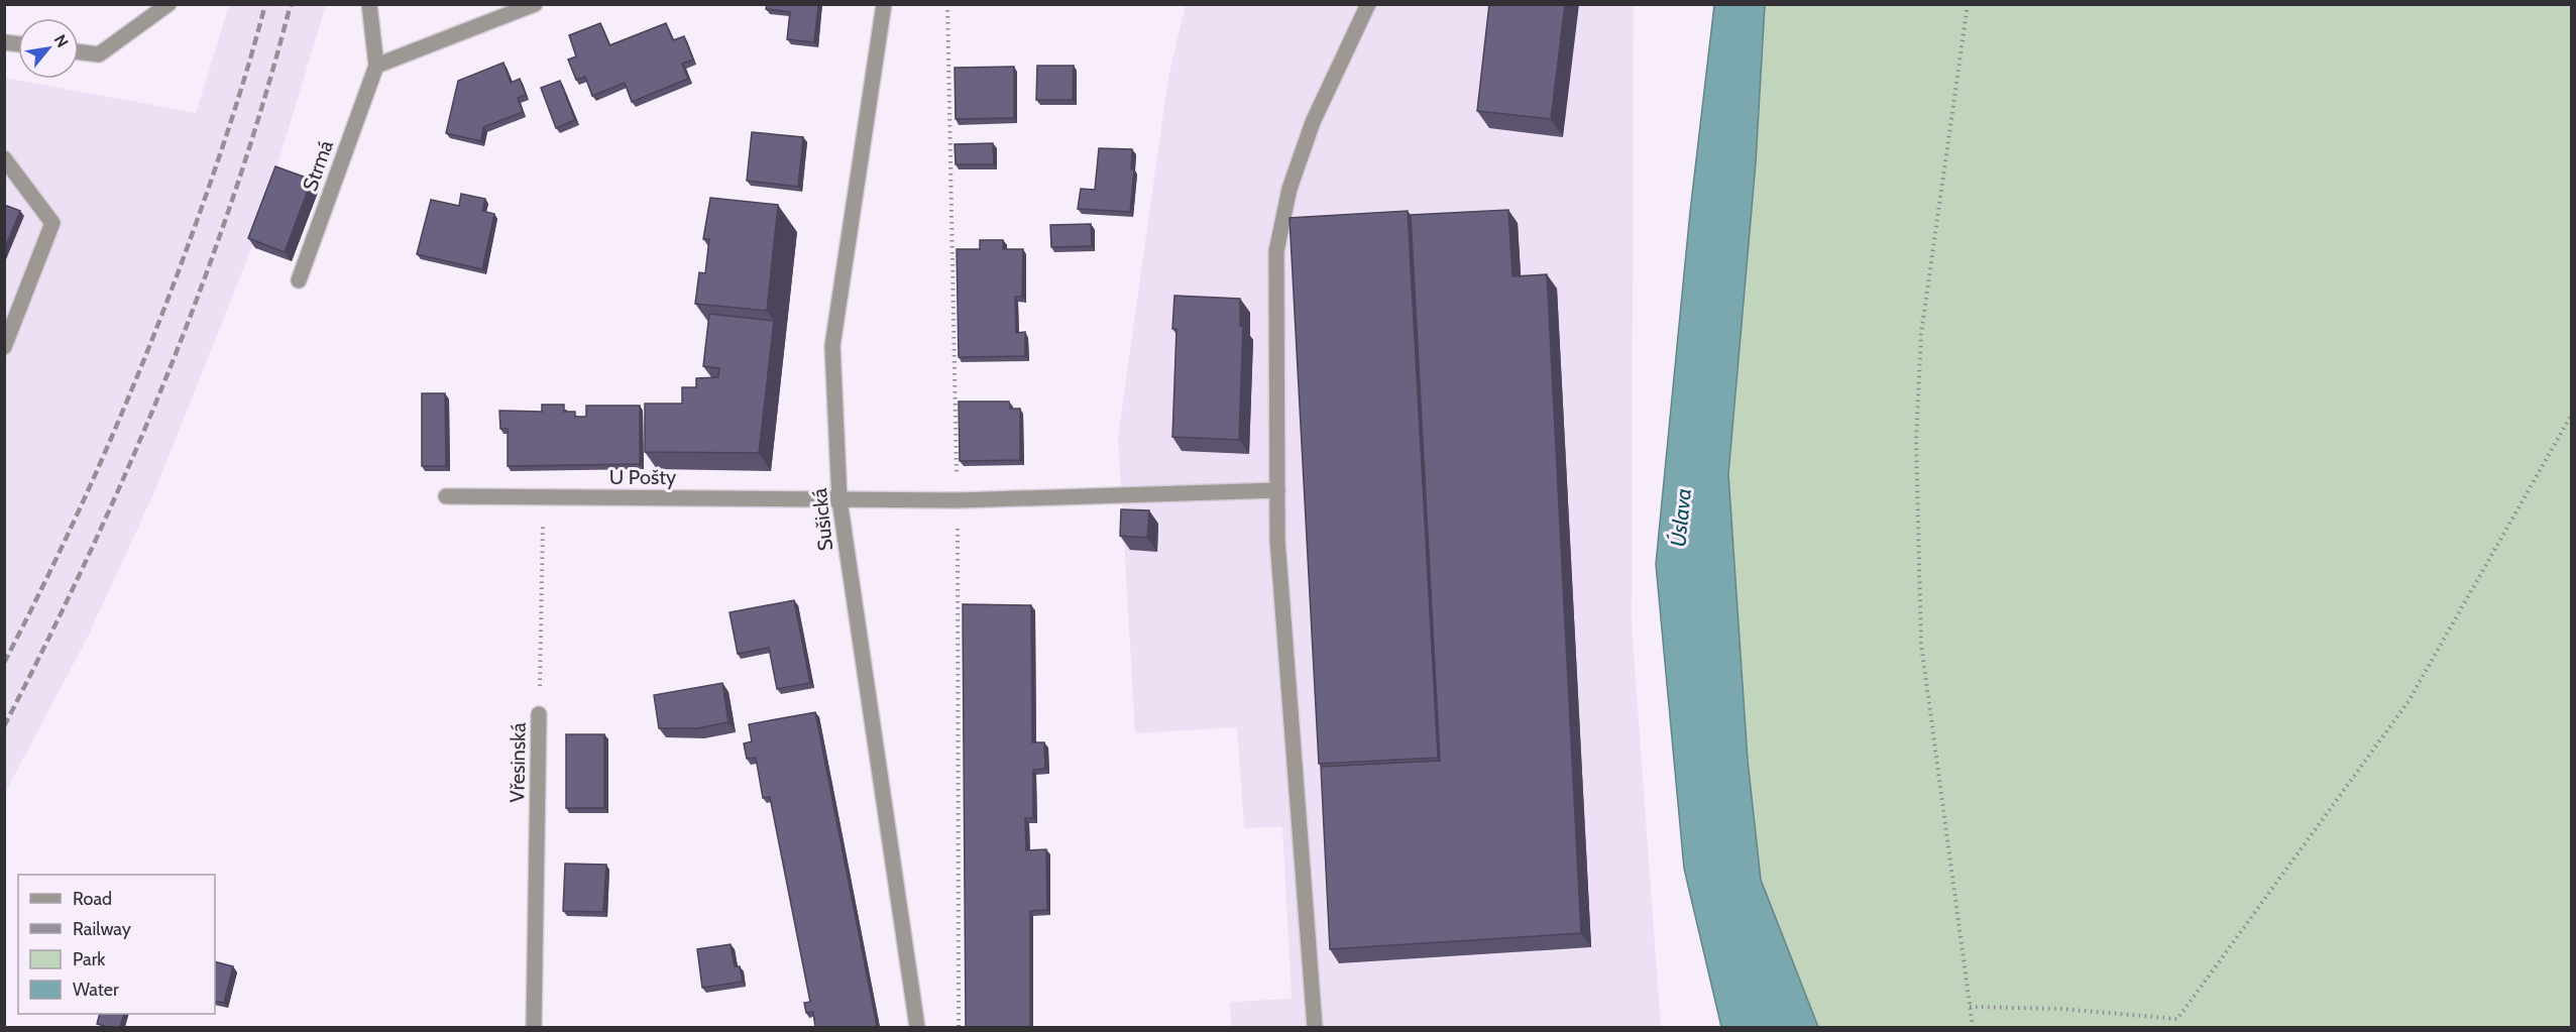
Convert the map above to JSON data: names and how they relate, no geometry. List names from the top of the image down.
{
  "streets": {
    "street": [
      "Strmá",
      "U Pošty",
      "Sušická",
      "Vřesinská"
    ]
  },
  "crossings": [
    ["U Pošty", "Sušická"],
    ["U Pošty", "Vřesinská"]
  ],
  "water": ["Úslava"],
  "legend": [
    "Road",
    "Railway",
    "Park",
    "Water"
  ],
  "north": "top right"
}
